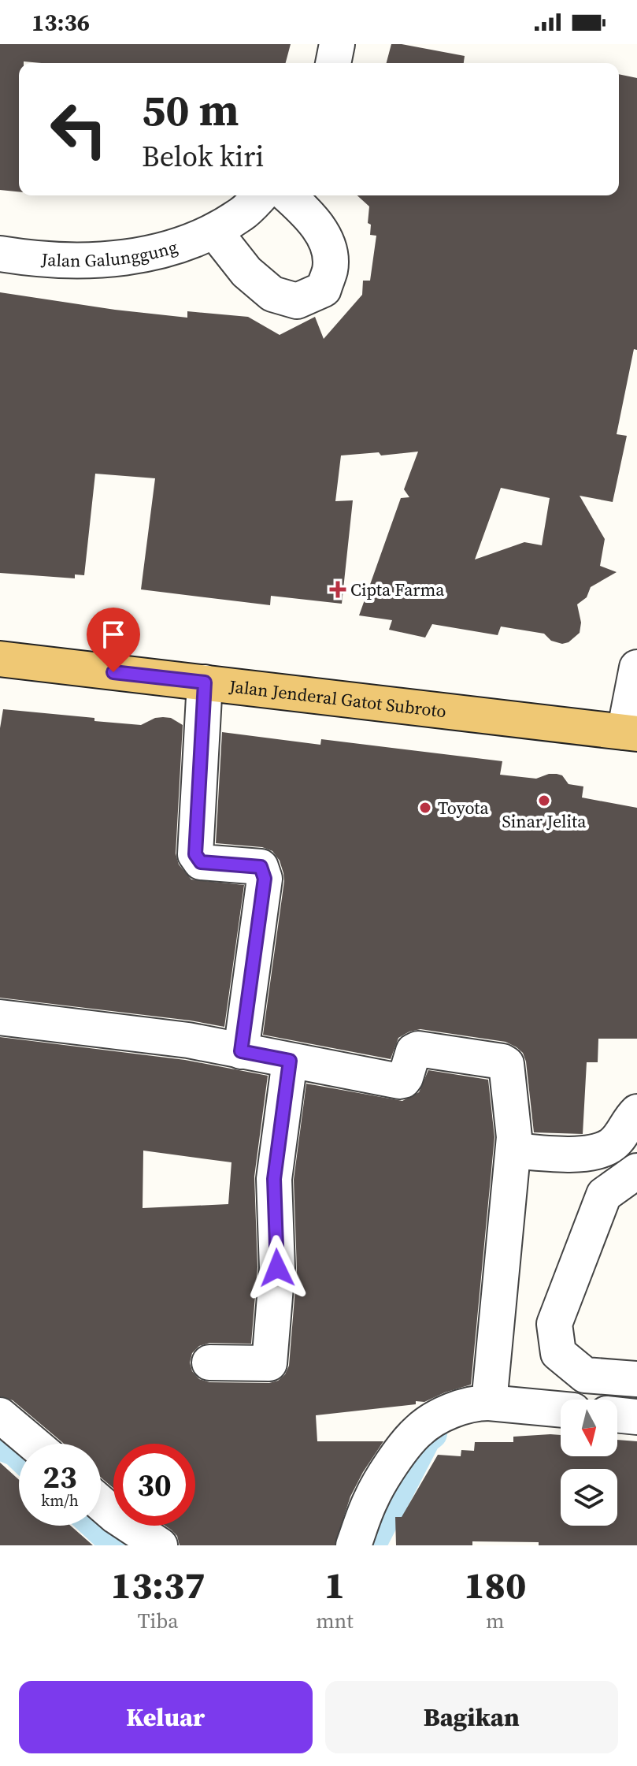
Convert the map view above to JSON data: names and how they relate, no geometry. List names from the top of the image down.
{
  "streets": {
    "main road": ["Jalan Jenderal Gatot Subroto"],
    "street": ["Jalan Galunggung"]
  },
  "places": {
    "health": ["Cipta Farma"],
    "other": ["Sinar Jelita", "Toyota"]
  },
  "north": "bottom",
  "page": {
    "status": "13:36",
    "turn": ["50 m", "Belok kiri"],
    "speed": "23 km/h",
    "limit": "30",
    "eta": [
      "13:37",
      "Tiba",
      "1",
      "mnt",
      "180",
      "m"
    ],
    "buttons": ["Keluar", "Bagikan"]
  }
}
